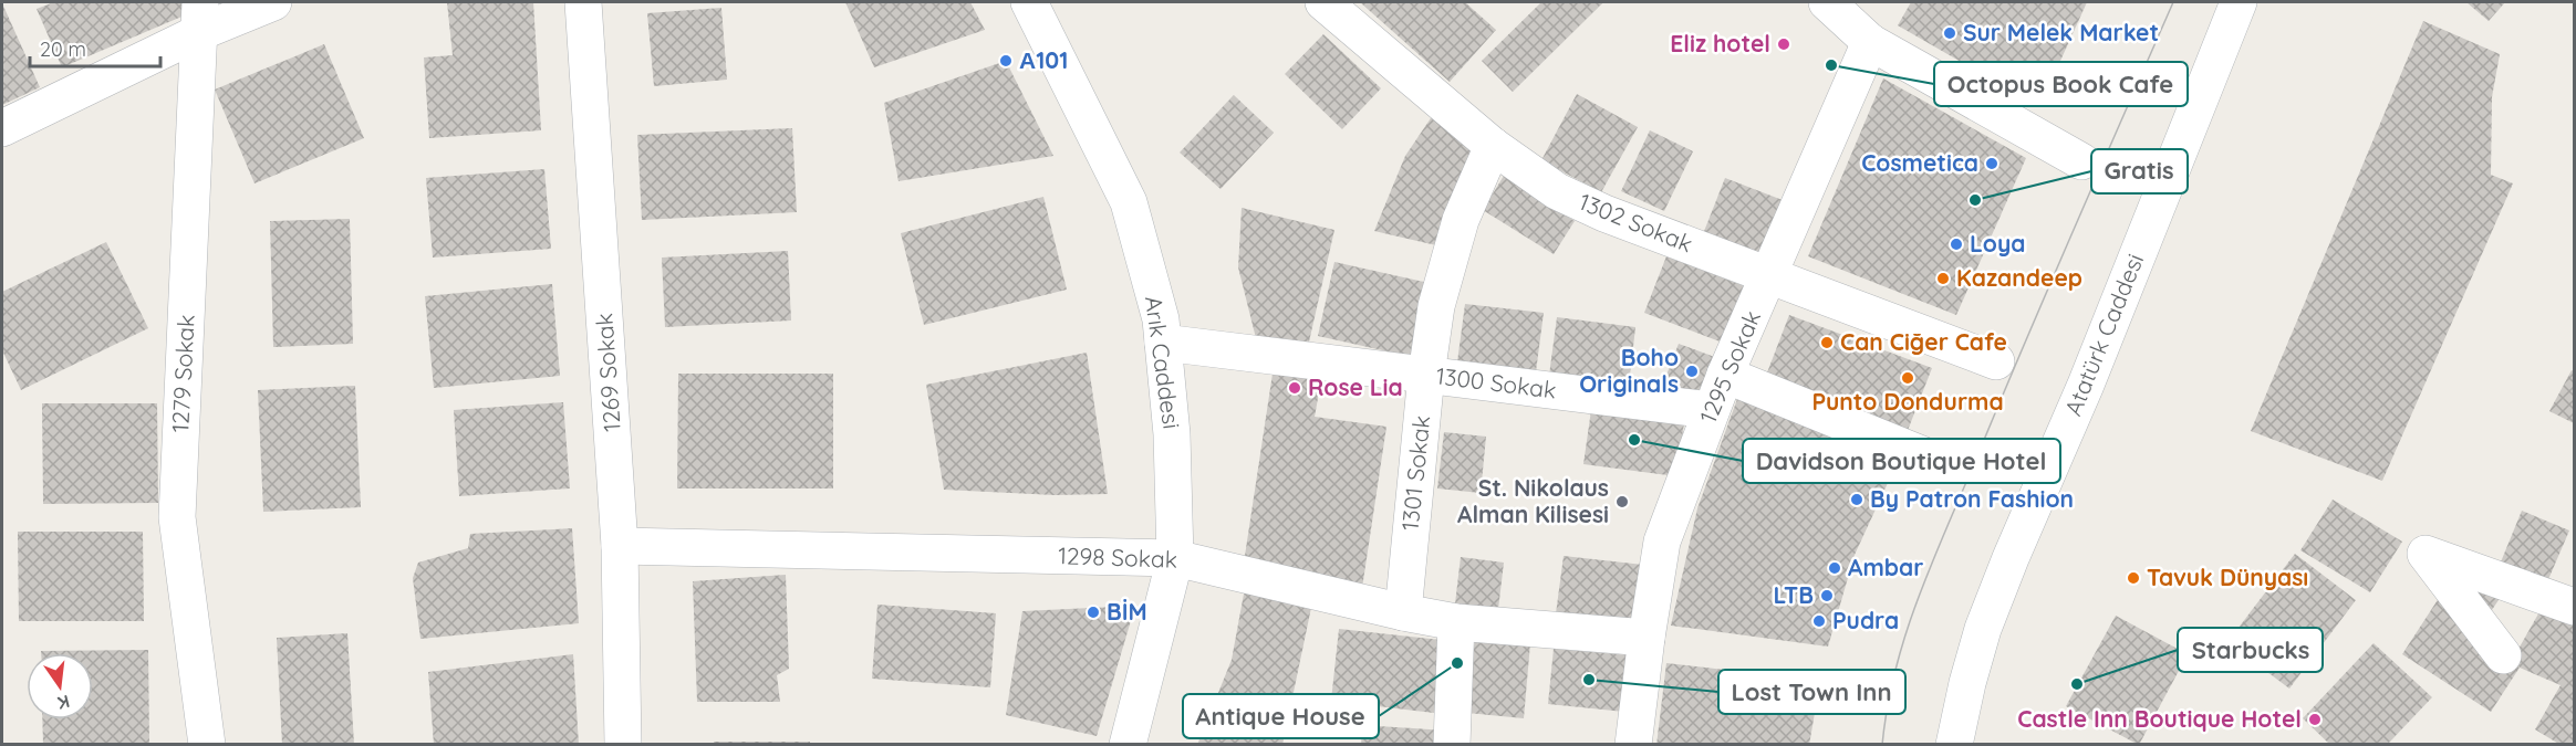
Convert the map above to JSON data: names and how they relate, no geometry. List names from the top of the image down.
{
  "streets": {
    "street": [
      "1302 Sokak",
      "Atatürk Caddesi",
      "Arık Caddesi",
      "1295 Sokak",
      "1269 Sokak",
      "1279 Sokak",
      "1300 Sokak",
      "1301 Sokak",
      "1298 Sokak"
    ]
  },
  "crossings": [
    ["1302 Sokak", "1295 Sokak"],
    ["1302 Sokak", "1301 Sokak"],
    ["Arık Caddesi", "1300 Sokak"],
    ["Arık Caddesi", "1298 Sokak"],
    ["1295 Sokak", "1300 Sokak"],
    ["1295 Sokak", "1298 Sokak"],
    ["1269 Sokak", "1298 Sokak"],
    ["1300 Sokak", "1301 Sokak"],
    ["1301 Sokak", "1298 Sokak"]
  ],
  "places": [
    "Sur Melek Market",
    "Eliz hotel",
    "А101",
    "Octopus Book Cafe",
    "Cosmetica",
    "Gratis",
    "Loya",
    "Kazandeep",
    "Can Ciğer Cafe",
    "Boho Originals",
    "Punto Dondurma",
    "Rose Lia",
    "Davidson Boutique Hotel",
    "By Patron Fashion",
    "St. Nikolaus Alman Kilisesi",
    "Ambar",
    "Tavuk Dünyası",
    "LTB",
    "BİM",
    "Pudra",
    "Antique House",
    "Lost Town Inn",
    "Starbucks",
    "Castle Inn Boutique Hotel"
  ],
  "scale_bar": "20 m",
  "north": "bottom"
}
